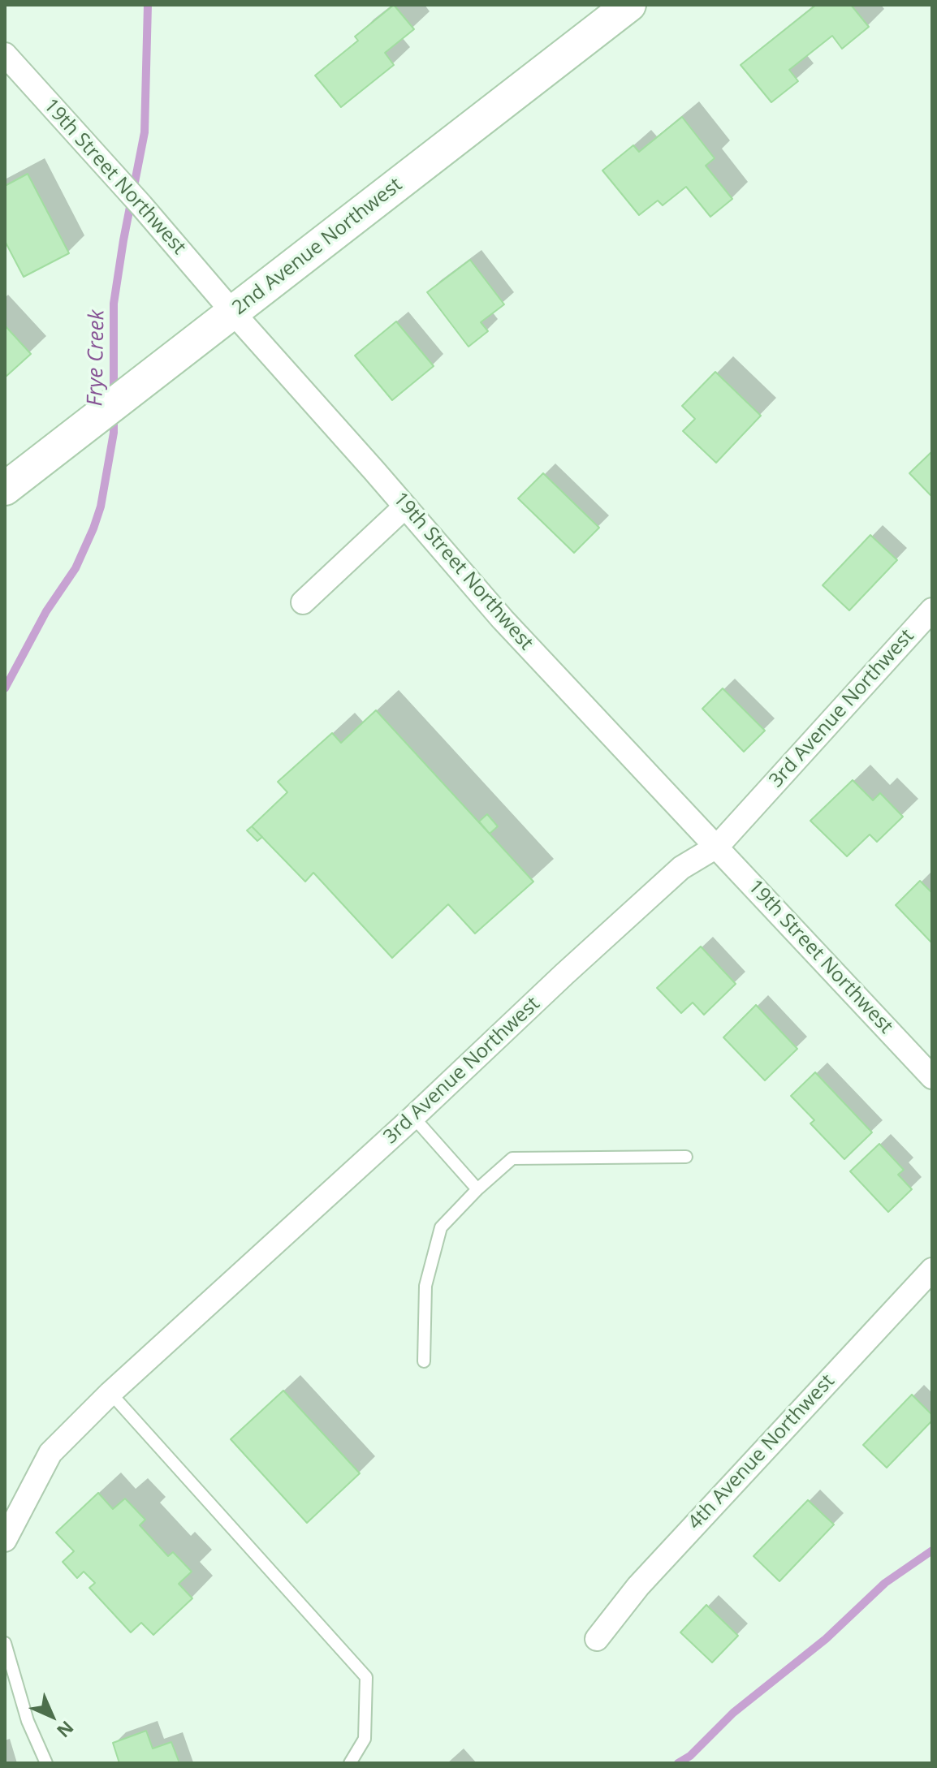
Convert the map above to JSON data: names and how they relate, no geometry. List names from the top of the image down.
{
  "streets": {
    "main road": ["2nd Avenue Northwest"],
    "street": ["19th Street Northwest", "3rd Avenue Northwest", "4th Avenue Northwest"]
  },
  "crossings": [
    ["19th Street Northwest", "2nd Avenue Northwest"],
    ["19th Street Northwest", "3rd Avenue Northwest"]
  ],
  "water": ["Frye Creek"],
  "north": "bottom right"
}
